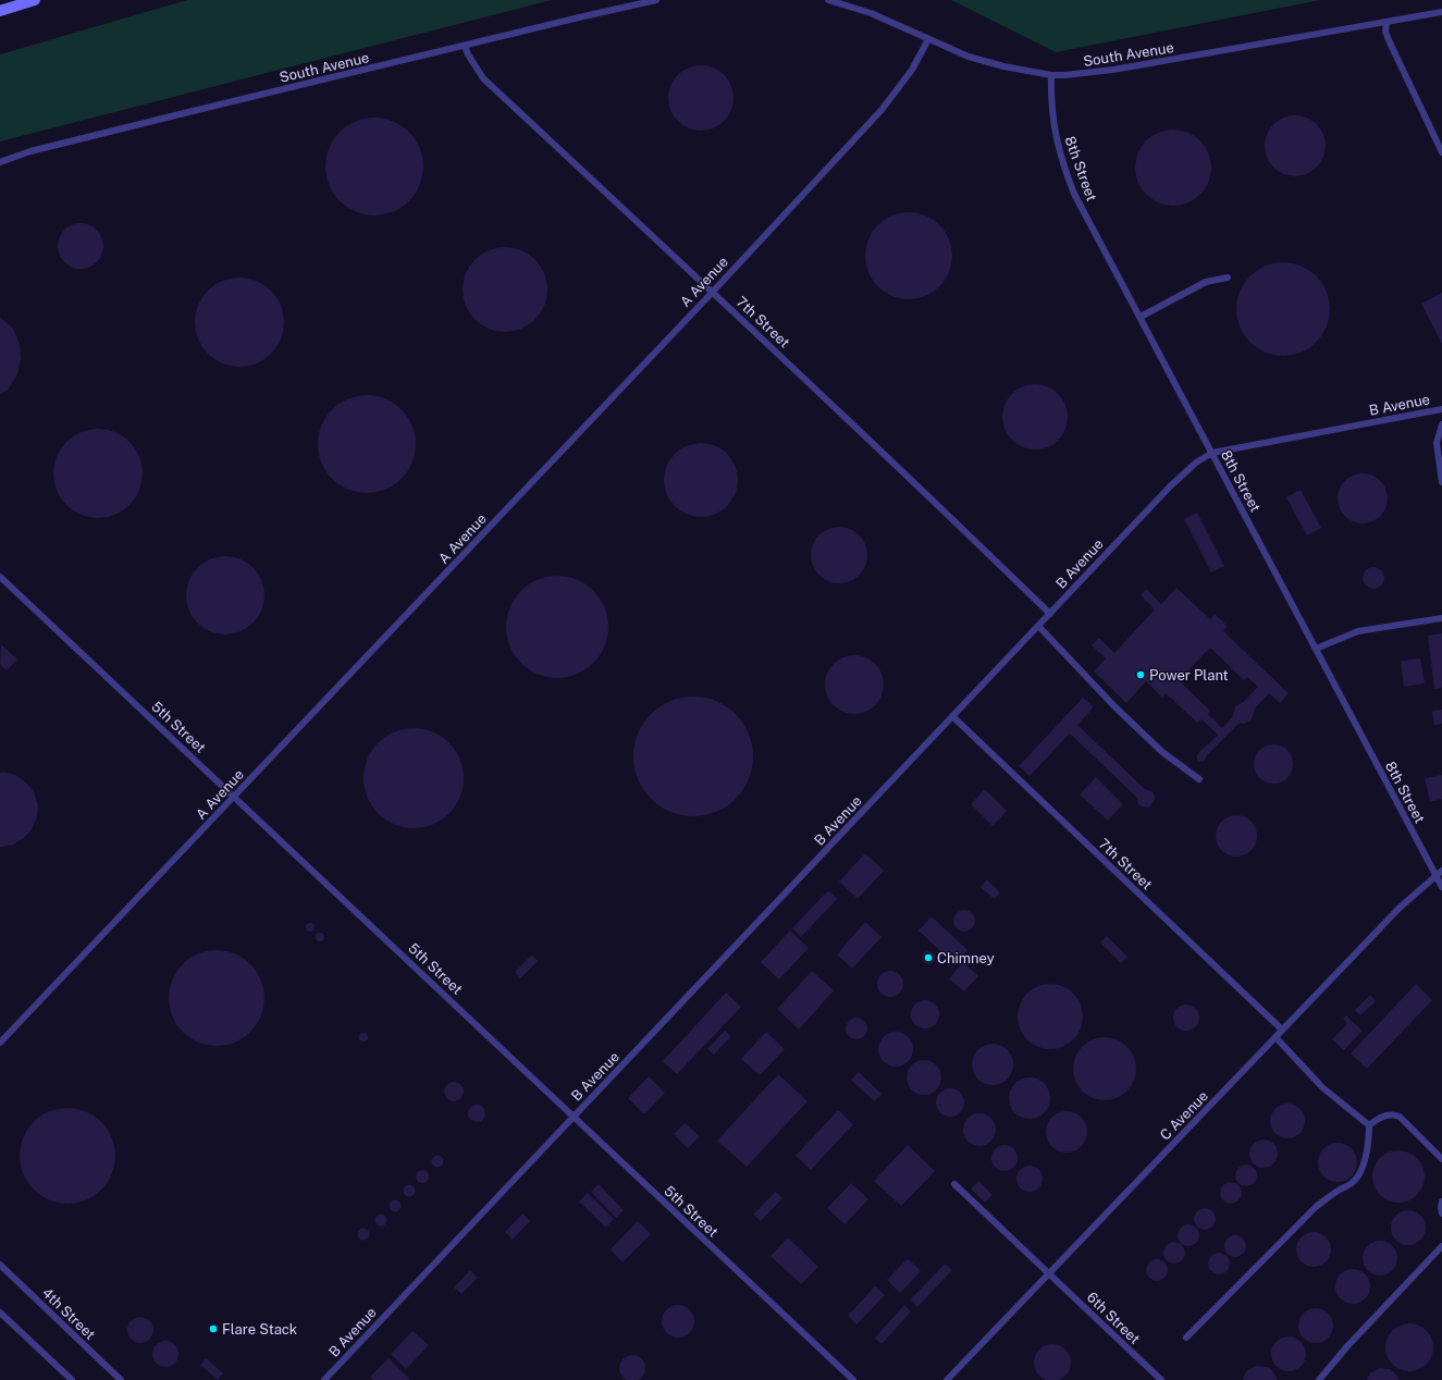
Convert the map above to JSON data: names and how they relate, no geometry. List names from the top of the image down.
{
  "streets": {
    "lane": [
      "South Avenue",
      "8th Street",
      "A Avenue",
      "7th Street",
      "B Avenue",
      "5th Street",
      "C Avenue",
      "4th Street",
      "6th Street"
    ]
  },
  "crossings": [
    ["South Avenue", "8th Street"],
    ["South Avenue", "A Avenue"],
    ["South Avenue", "7th Street"],
    ["8th Street", "B Avenue"],
    ["8th Street", "C Avenue"],
    ["A Avenue", "7th Street"],
    ["A Avenue", "5th Street"],
    ["7th Street", "B Avenue"],
    ["7th Street", "C Avenue"],
    ["B Avenue", "5th Street"],
    ["C Avenue", "6th Street"]
  ],
  "places": ["Power Plant", "Chimney", "Flare Stack"]
}
